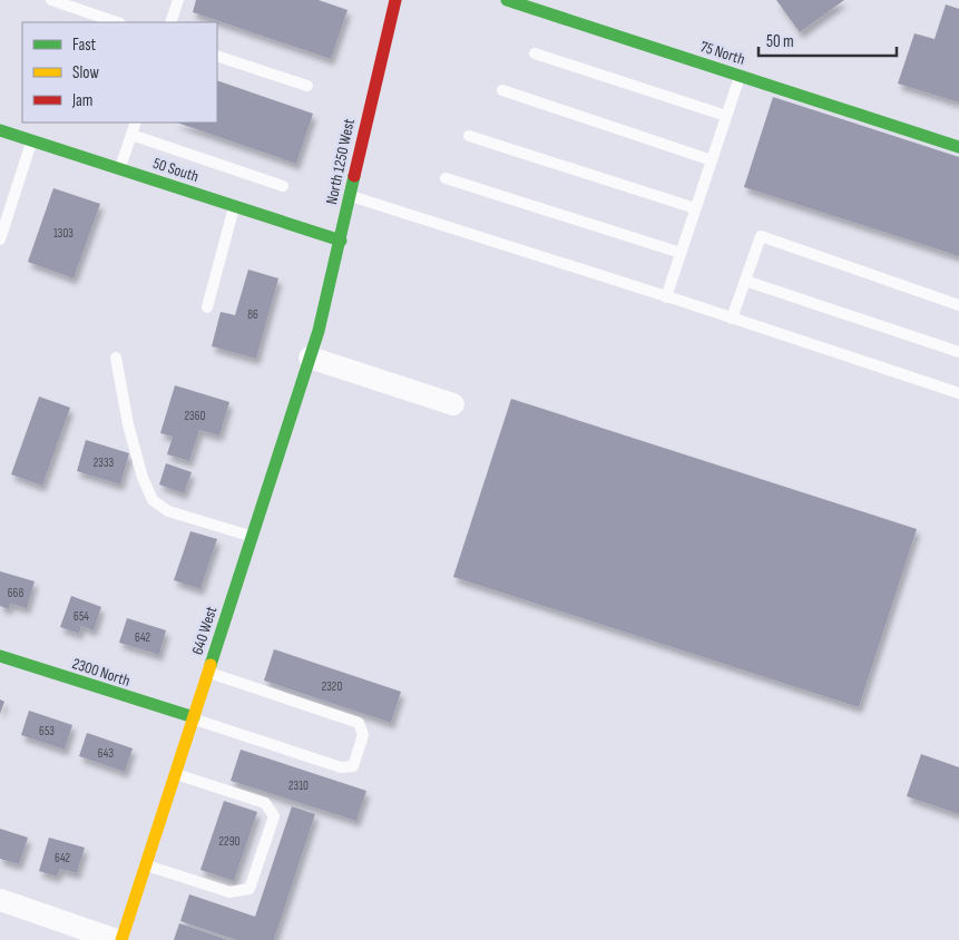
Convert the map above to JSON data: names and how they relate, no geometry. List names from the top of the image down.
{
  "streets": {
    "street": [
      "75 North",
      "North 1250 West",
      "50 South",
      "640 West",
      "2300 North"
    ]
  },
  "crossings": [
    ["North 1250 West", "50 South"],
    ["North 1250 West", "640 West"],
    ["640 West", "2300 North"]
  ],
  "house_numbers": [
    "1303",
    "86",
    "2360",
    "2333",
    "668",
    "654",
    "642",
    "2320",
    "653",
    "643",
    "2310",
    "2290",
    "642"
  ],
  "legend": ["Fast", "Slow", "Jam"],
  "scale_bar": "50 m"
}
